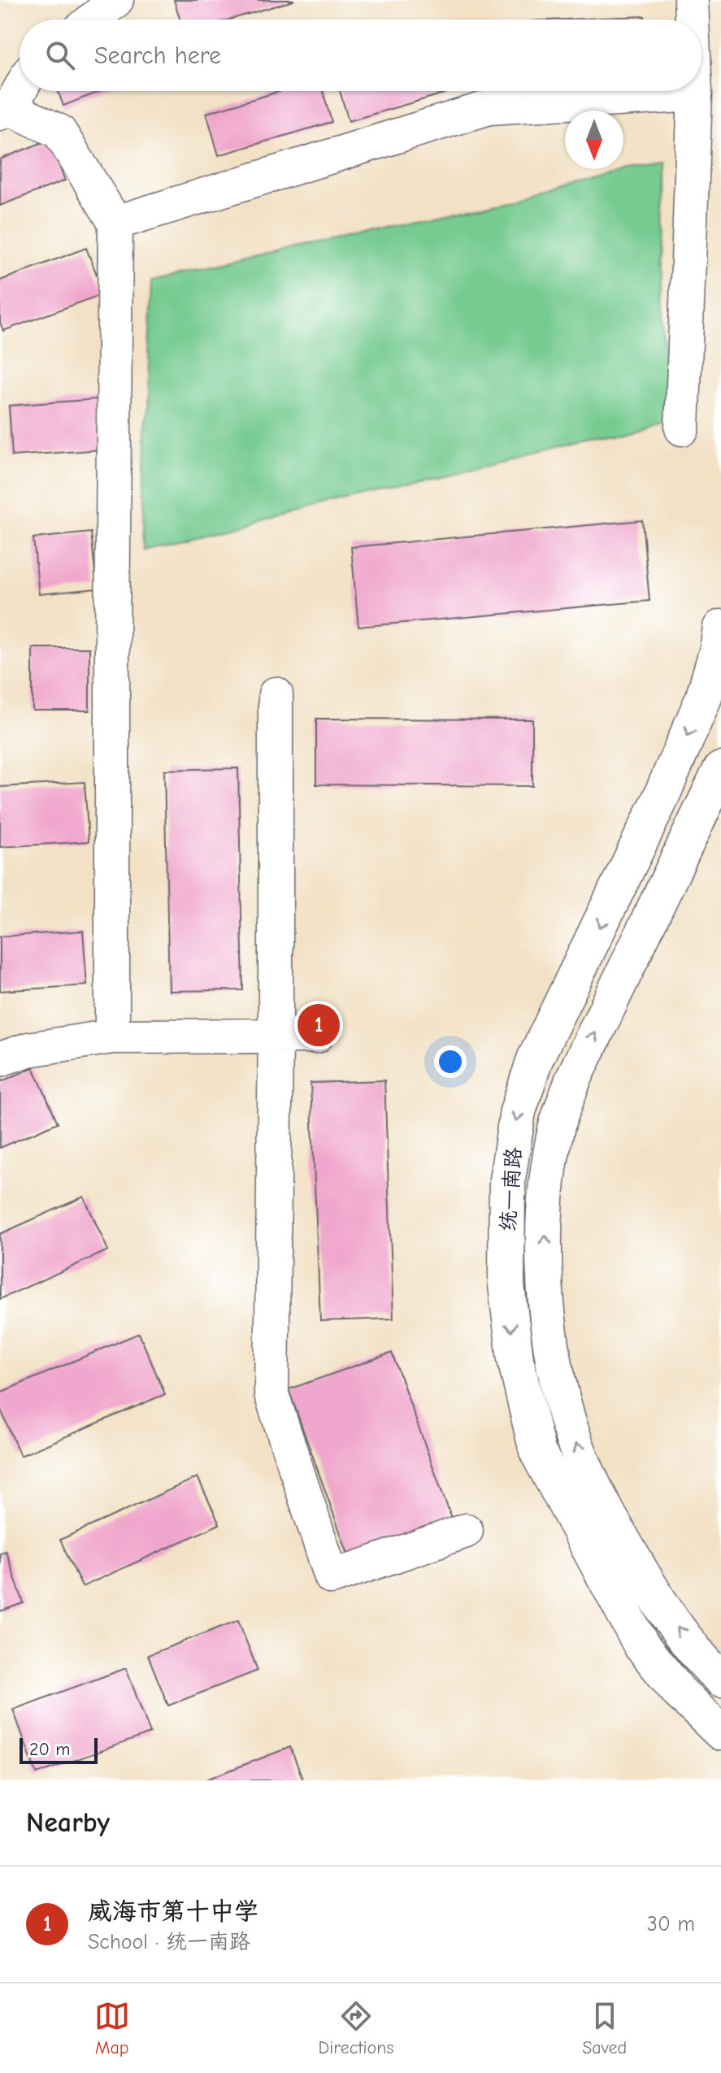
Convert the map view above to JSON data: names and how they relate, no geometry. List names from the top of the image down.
{
  "streets": {
    "main road": ["统一南路"]
  },
  "scale_bar": "20 m",
  "north": "bottom",
  "page": {
    "search": "Search here",
    "pins": "1",
    "scale": "20 m",
    "heading": "Nearby",
    "list": [
      {
        "mark": "1",
        "name": "威海市第十中学",
        "note": "School · 统一南路",
        "value": "30 m"
      }
    ],
    "nav": ["Map", "Directions", "Saved"]
  }
}
